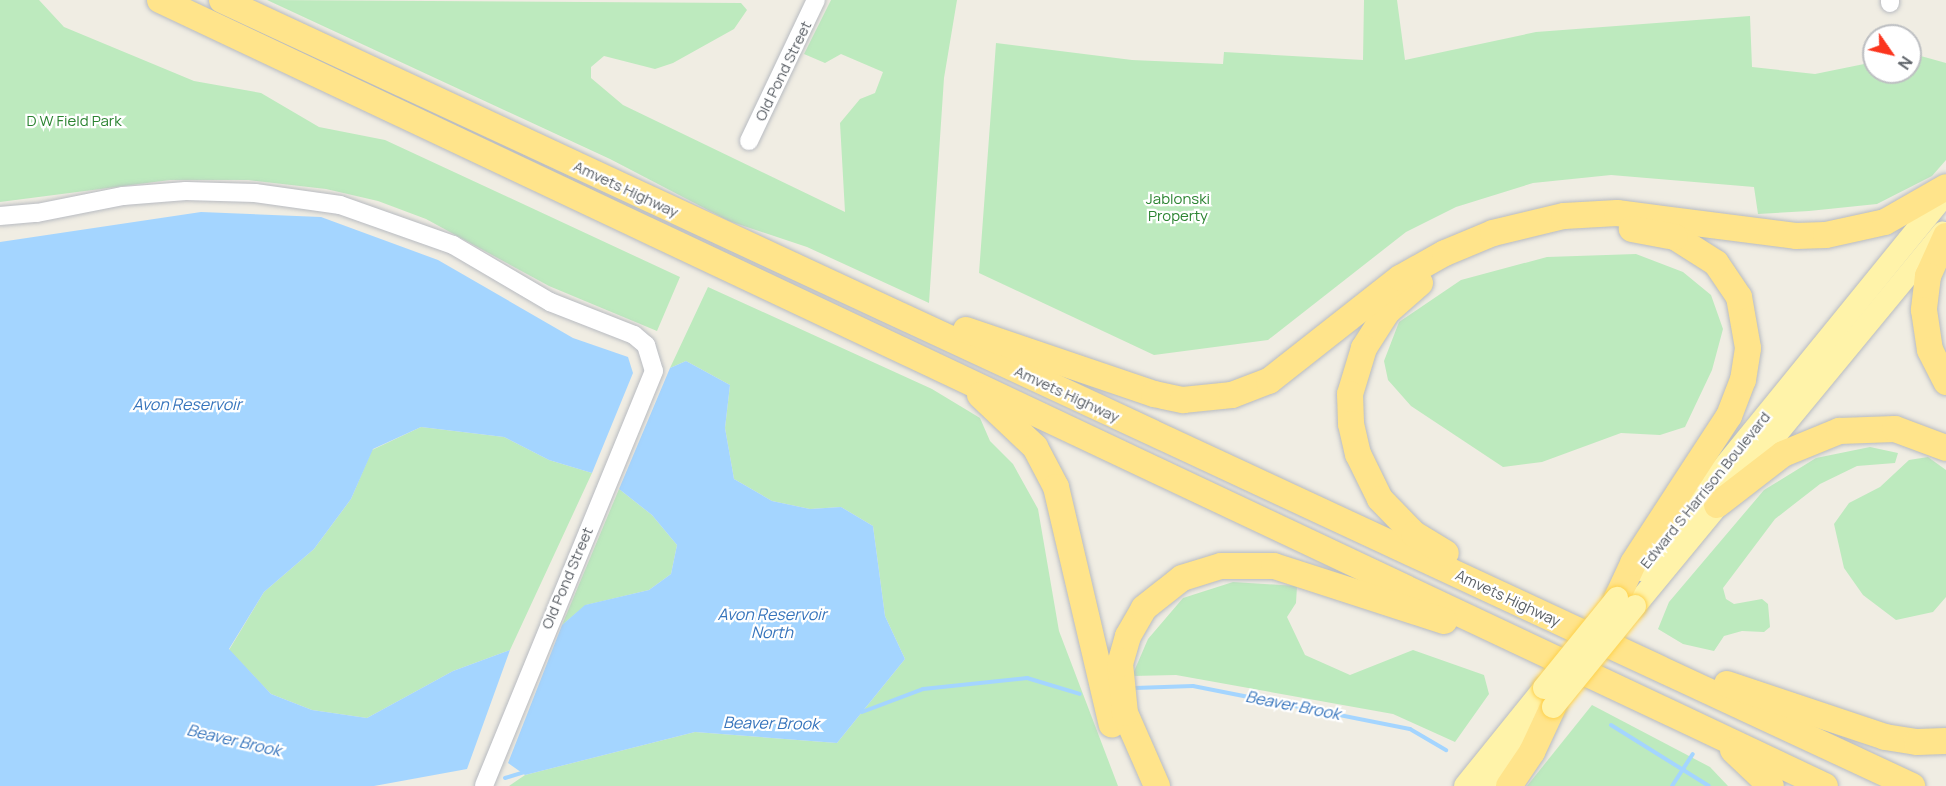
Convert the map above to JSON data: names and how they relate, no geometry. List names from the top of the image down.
{
  "streets": {
    "highway": ["Amvets Highway"],
    "main road": ["Edward S Harrison Boulevard"],
    "street": ["Old Pond Street"]
  },
  "water": ["Avon Reservoir", "Avon Reservoir North", "Beaver Brook"],
  "parks": ["D W Field Park", "Jablonski Property"],
  "north": "bottom right"
}
